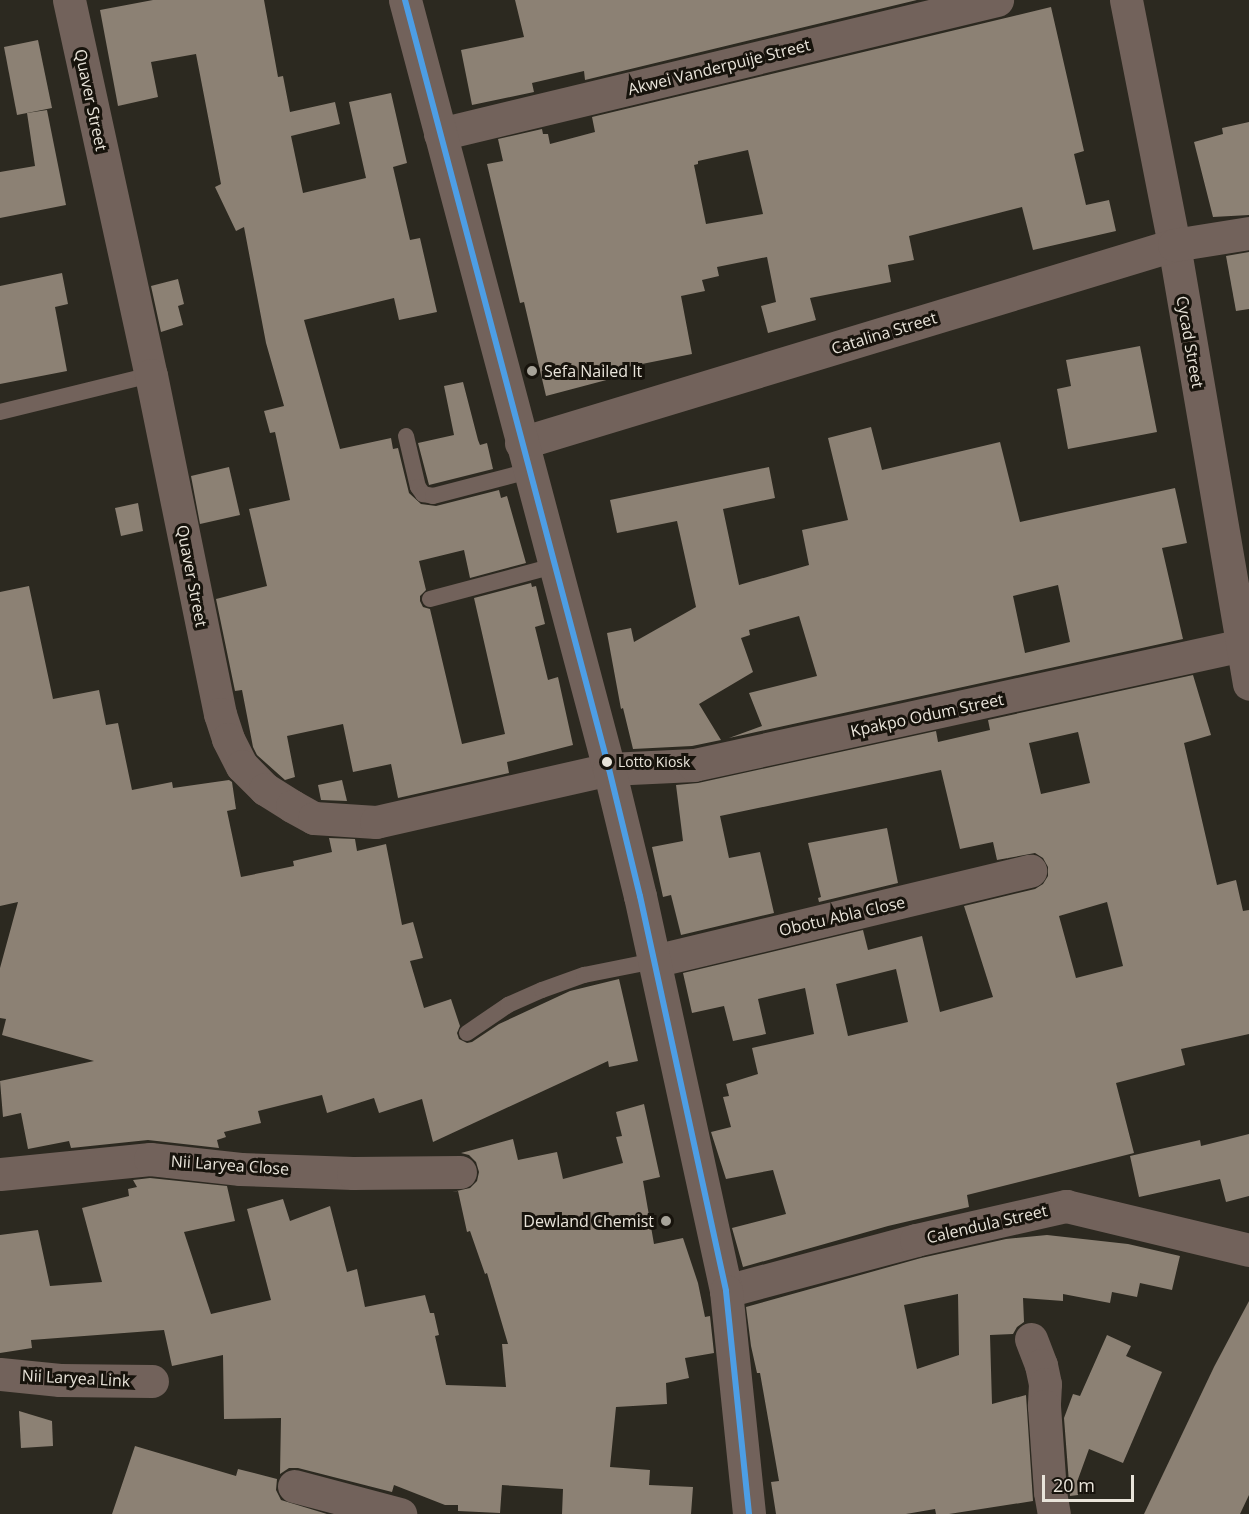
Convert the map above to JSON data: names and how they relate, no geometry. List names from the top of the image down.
{
  "streets": {
    "street": [
      "Akwei Vanderpuije Street",
      "Quaver Street",
      "Catalina Street",
      "Cycad Street",
      "Kpakpo Odum Street",
      "Obotu Abla Close",
      "Nii Laryea Close",
      "Calendula Street",
      "Nii Laryea Link"
    ]
  },
  "crossings": [
    ["Quaver Street", "Kpakpo Odum Street"],
    ["Catalina Street", "Cycad Street"],
    ["Cycad Street", "Kpakpo Odum Street"]
  ],
  "places": ["Sefa Nailed It", "Lotto Kiosk", "Dewland Chemist"],
  "scale_bar": "20 m"
}
